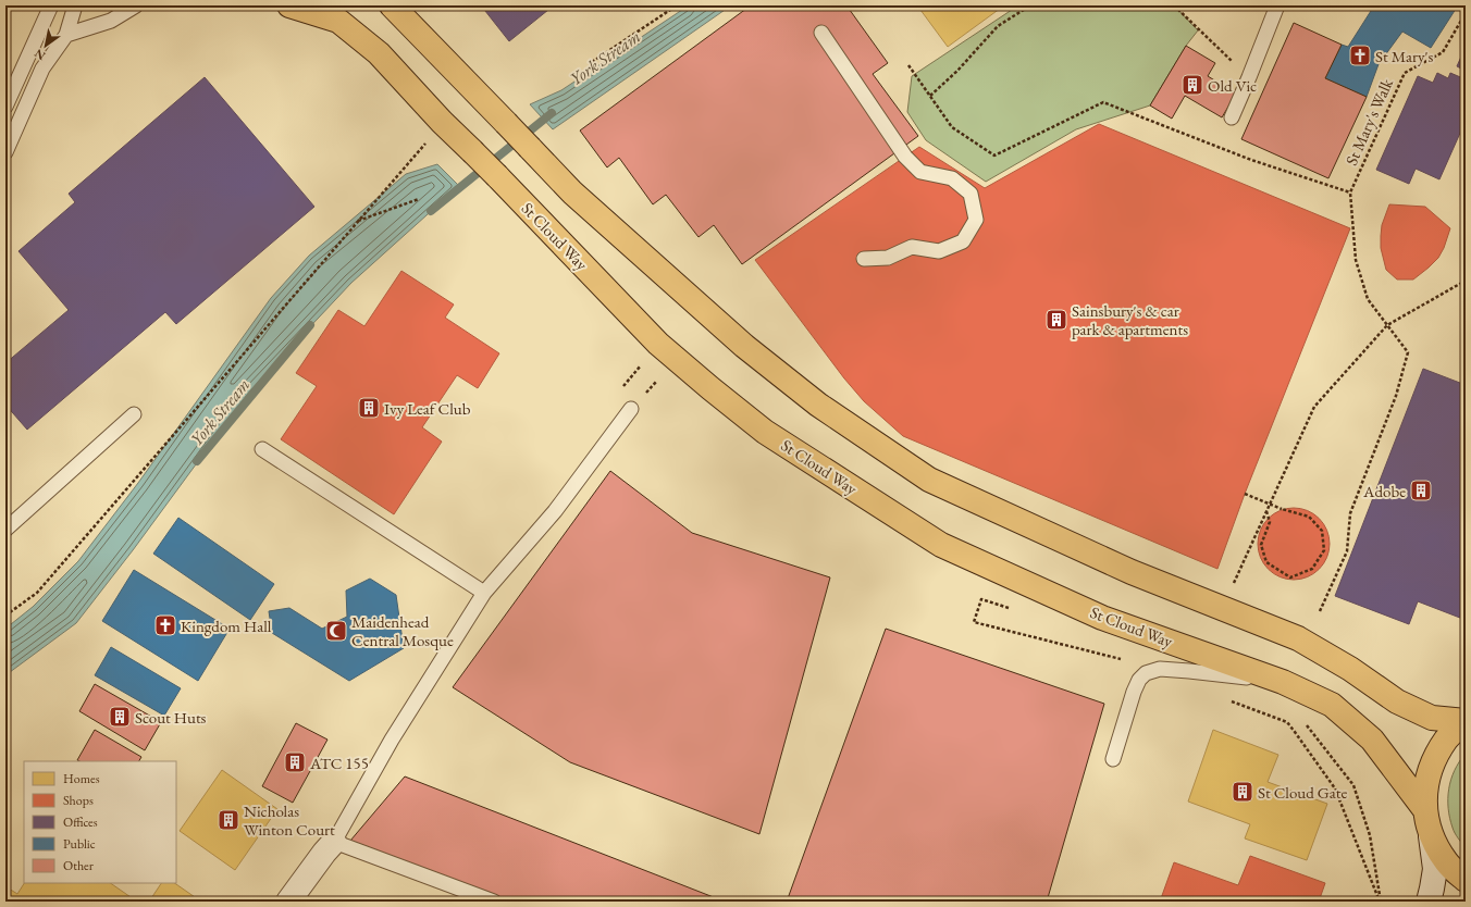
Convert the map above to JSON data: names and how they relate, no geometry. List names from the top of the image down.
{
  "streets": {
    "main road": ["St Cloud Way"],
    "path": ["St Mary's Walk"]
  },
  "water": ["York Stream"],
  "places": {
    "church": ["St Mary's", "Kingdom Hall"],
    "building": [
      "Old Vic",
      "Sainsbury's & car park & apartments",
      "Ivy Leaf Club",
      "Adobe",
      "Scout Huts",
      "ATC 155",
      "St Cloud Gate",
      "Nicholas Winton Court"
    ],
    "mosque": ["Maidenhead Central Mosque"]
  },
  "legend": [
    "Homes",
    "Shops",
    "Offices",
    "Public",
    "Other"
  ],
  "north": "bottom left"
}
